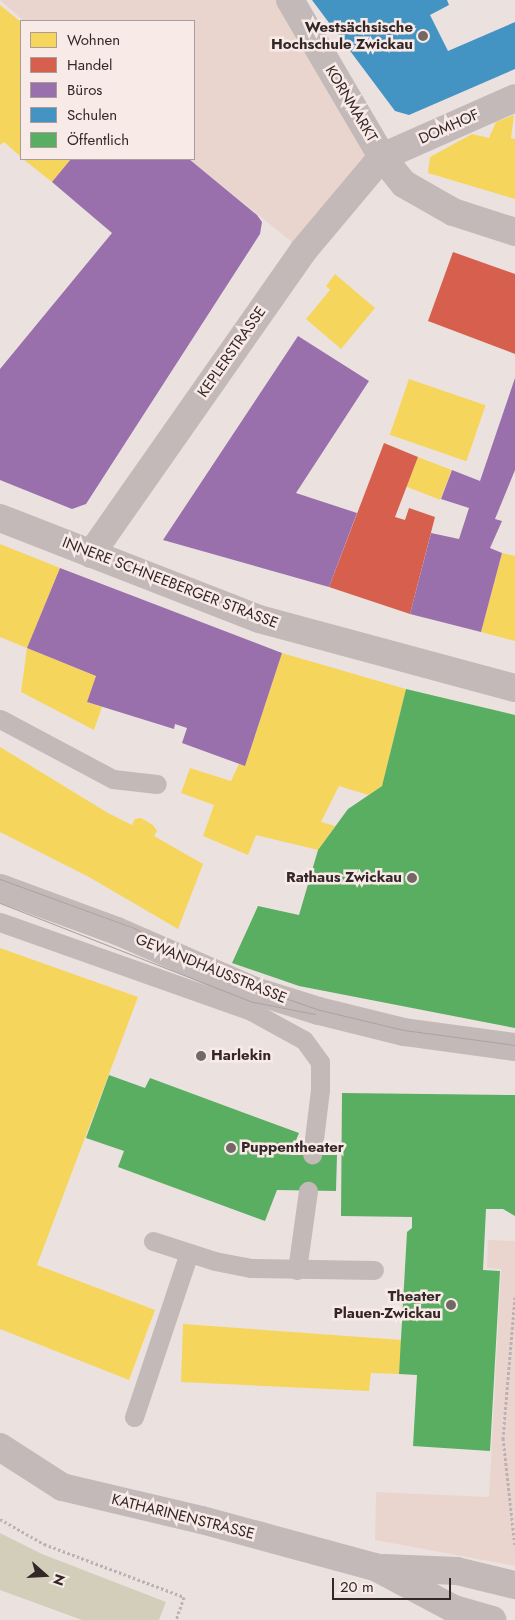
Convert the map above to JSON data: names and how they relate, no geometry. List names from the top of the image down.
{
  "streets": {
    "street": [
      "KORNMARKT",
      "DOMHOF",
      "KEPLERSTRASSE",
      "INNERE SCHNEEBERGER STRASSE",
      "GEWANDHAUSSTRASSE",
      "KATHARINENSTRASSE"
    ]
  },
  "crossings": [
    ["KORNMARKT", "DOMHOF"],
    ["KORNMARKT", "KEPLERSTRASSE"],
    ["DOMHOF", "KEPLERSTRASSE"],
    ["KEPLERSTRASSE", "INNERE SCHNEEBERGER STRASSE"]
  ],
  "places": [
    "Westsächsische Hochschule Zwickau",
    "Rathaus Zwickau",
    "Harlekin",
    "Puppentheater",
    "Theater Plauen-Zwickau"
  ],
  "legend": [
    "Wohnen",
    "Handel",
    "Büros",
    "Schulen",
    "Öffentlich"
  ],
  "scale_bar": "20 m",
  "north": "right"
}
